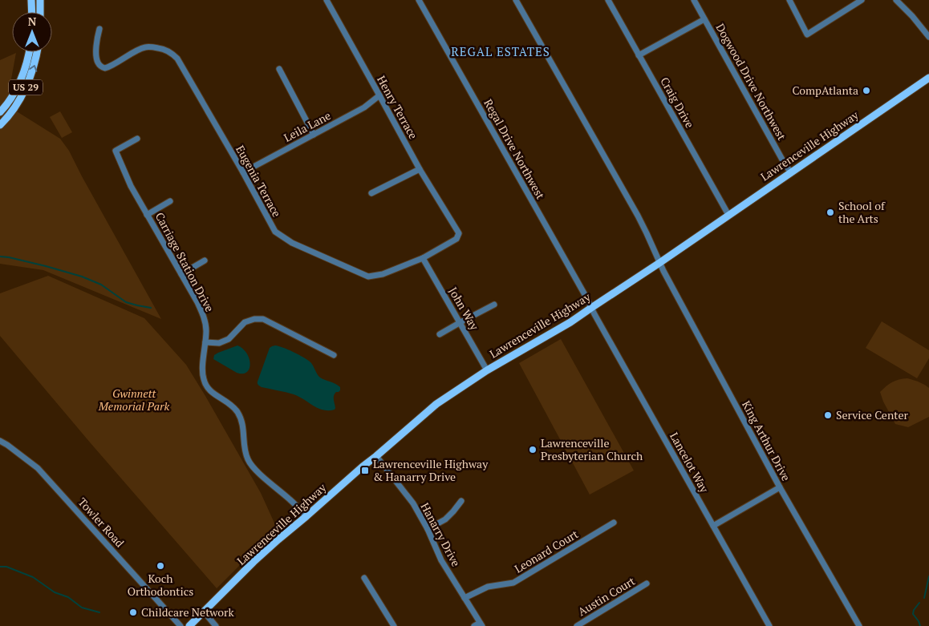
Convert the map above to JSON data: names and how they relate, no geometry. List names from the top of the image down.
{
  "streets": {
    "main road": ["US 29", "Lawrenceville Highway"],
    "street": [
      "Dogwood Drive Northwest",
      "Craig Drive",
      "Henry Terrace",
      "Leila Lane",
      "Regal Drive Northwest",
      "Eugenia Terrace",
      "Carriage Station Drive",
      "John Way",
      "King Arthur Drive",
      "Lancelot Way",
      "Towler Road",
      "Hanarry Drive",
      "Leonard Court",
      "Austin Court"
    ]
  },
  "crossings": [
    ["Dogwood Drive Northwest", "Lawrenceville Highway"],
    ["Craig Drive", "Lawrenceville Highway"],
    ["Henry Terrace", "Leila Lane"],
    ["Henry Terrace", "Eugenia Terrace"],
    ["Leila Lane", "Eugenia Terrace"],
    ["Lawrenceville Highway", "Regal Drive Northwest"],
    ["Lawrenceville Highway", "Carriage Station Drive"],
    ["Lawrenceville Highway", "John Way"],
    ["Lawrenceville Highway", "King Arthur Drive"],
    ["Lawrenceville Highway", "Lancelot Way"],
    ["Lawrenceville Highway", "Hanarry Drive"],
    ["Regal Drive Northwest", "Lancelot Way"],
    ["Eugenia Terrace", "John Way"],
    ["Hanarry Drive", "Leonard Court"]
  ],
  "districts": ["REGAL ESTATES"],
  "parks": ["Gwinnett Memorial Park"],
  "places": {
    "other": [
      "CompAtlanta",
      "School of the Arts",
      "Service Center",
      "Lawrenceville Presbyterian Church",
      "Koch Orthodontics",
      "Childcare Network"
    ],
    "transit": ["Lawrenceville Highway & Hanarry Drive"]
  },
  "north": "top"
}
